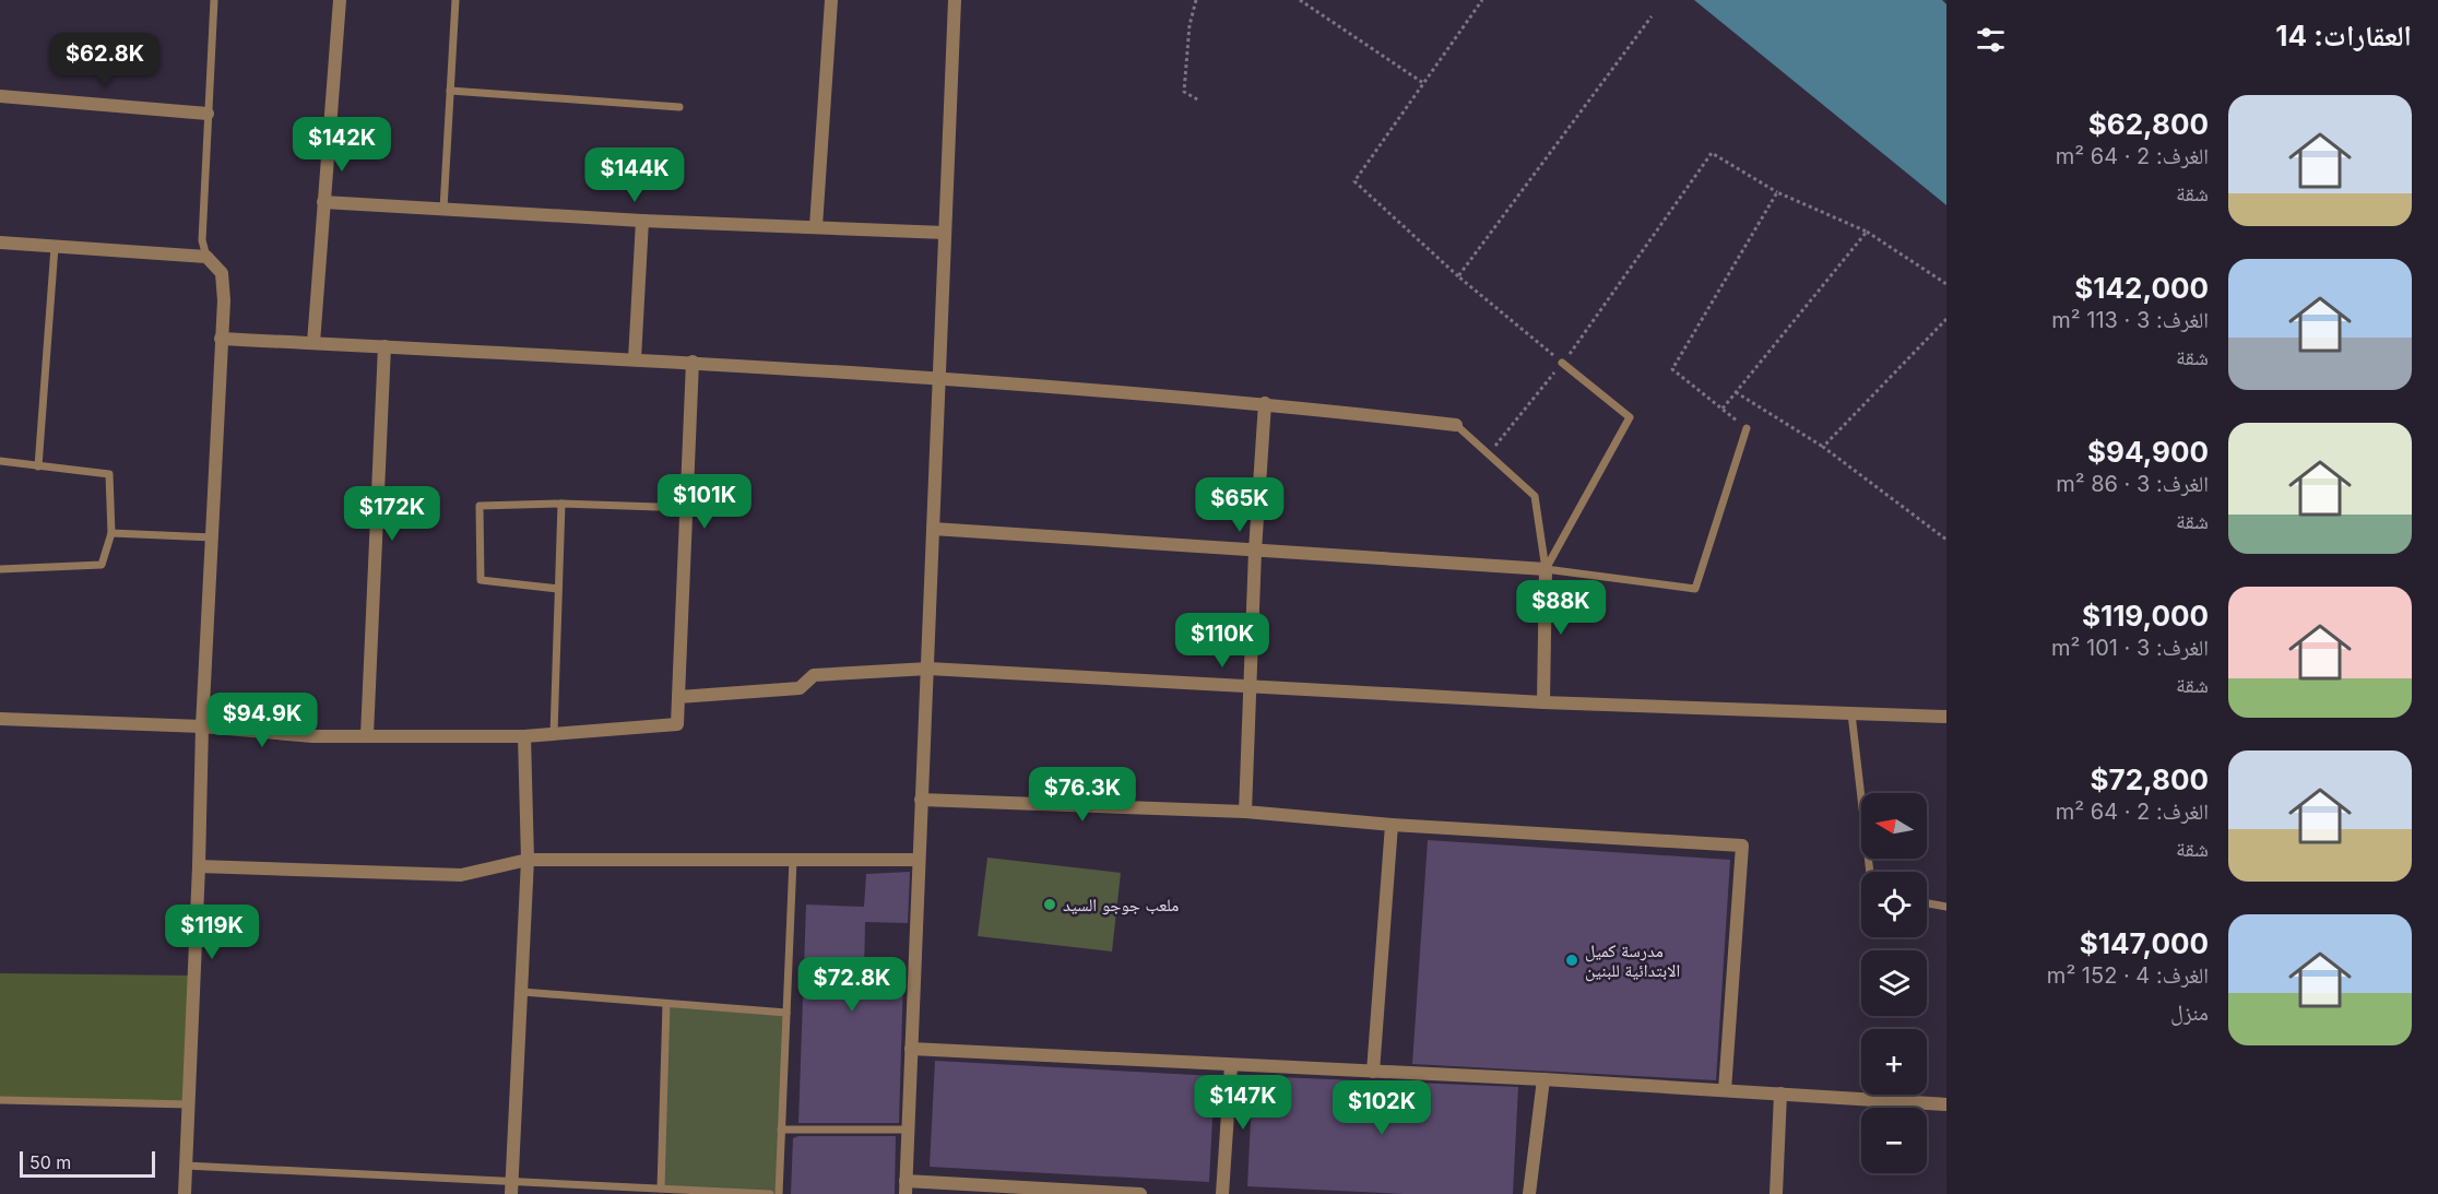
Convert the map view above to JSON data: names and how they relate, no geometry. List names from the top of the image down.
{
  "places": ["ملعب جوجو السيد", "مدرسة كميل الابتدائية للبنين"],
  "scale_bar": "50 m",
  "north": "left",
  "page": {
    "heading": "العقارات: 14",
    "price": [
      "$62.8K",
      "$142K",
      "$144K",
      "$101K",
      "$65K",
      "$172K",
      "$88K",
      "$110K",
      "$94.9K",
      "$76.3K",
      "$119K",
      "$72.8K",
      "$147K",
      "$102K"
    ],
    "list": [
      {
        "name": "$62,800",
        "note": "الغرف: 2 · 64 m² · شقة"
      },
      {
        "name": "$142,000",
        "note": "الغرف: 3 · 113 m² · شقة"
      },
      {
        "name": "$94,900",
        "note": "الغرف: 3 · 86 m² · شقة"
      },
      {
        "name": "$119,000",
        "note": "الغرف: 3 · 101 m² · شقة"
      },
      {
        "name": "$72,800",
        "note": "الغرف: 2 · 64 m² · شقة"
      },
      {
        "name": "$147,000",
        "note": "الغرف: 4 · 152 m² · منزل"
      }
    ],
    "map_buttons": ["+", "−"],
    "scale": "50 m"
  }
}
